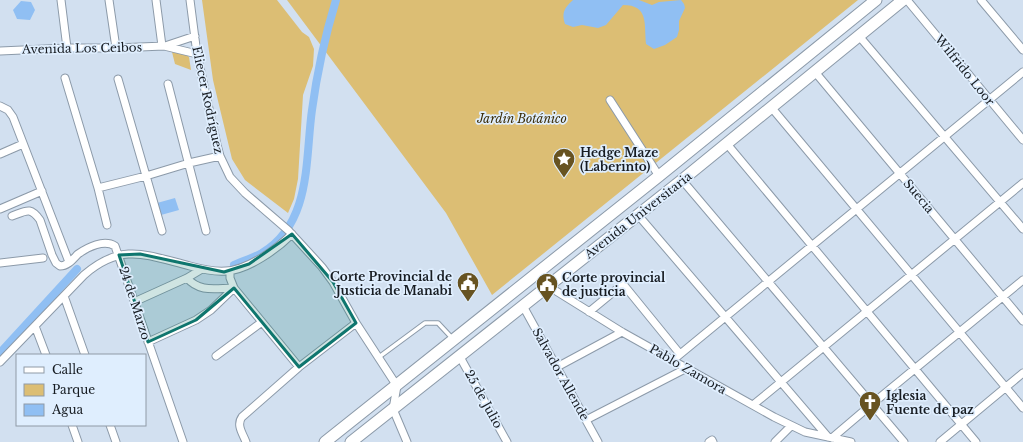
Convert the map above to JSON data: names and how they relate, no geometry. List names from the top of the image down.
{
  "streets": {
    "main road": ["Avenida Universitaria"],
    "street": [
      "Avenida Los Ceibos",
      "Wilfrido Loor",
      "Eliecer Rodríguez",
      "Suecia",
      "24 de Marzo",
      "Pablo Zamora",
      "Salvador Allende",
      "25 de Julio"
    ]
  },
  "crossings": [
    ["Eliecer Rodríguez", "Avenida Universitaria"],
    ["Suecia", "Avenida Universitaria"],
    ["Avenida Universitaria", "Pablo Zamora"],
    ["Avenida Universitaria", "Salvador Allende"],
    ["Avenida Universitaria", "25 de Julio"]
  ],
  "parks": ["Jardín Botánico"],
  "places": {
    "place": ["Hedge Maze (Laberinto)"],
    "public building": ["Corte Provincial de Justicia de Manabi", "Corte provincial de justicia"],
    "church": ["Iglesia Fuente de paz"]
  },
  "legend": ["Calle", "Parque", "Agua"]
}
